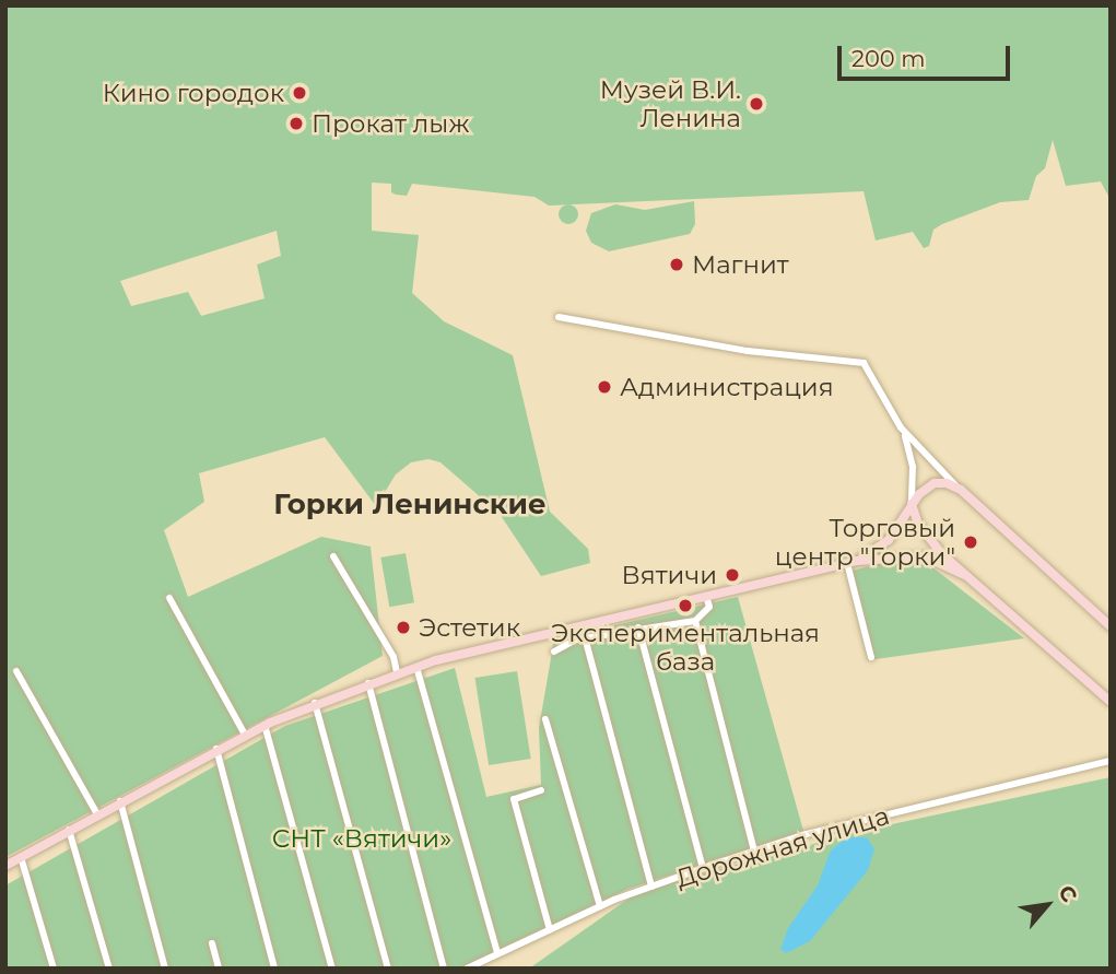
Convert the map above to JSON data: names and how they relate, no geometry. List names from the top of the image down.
{
  "streets": {
    "street": ["Дорожная улица"]
  },
  "districts": ["Горки Ленинские"],
  "parks": ["СНТ «Вятичи»"],
  "places": [
    "Кино городок",
    "Музей В.И. Ленина",
    "Прокат лыж",
    "Магнит",
    "Администрация",
    "Торговый центр \"Горки\"",
    "Вятичи",
    "Экспериментальная база",
    "Эстетик"
  ],
  "scale_bar": "200 m",
  "north": "top right"
}
